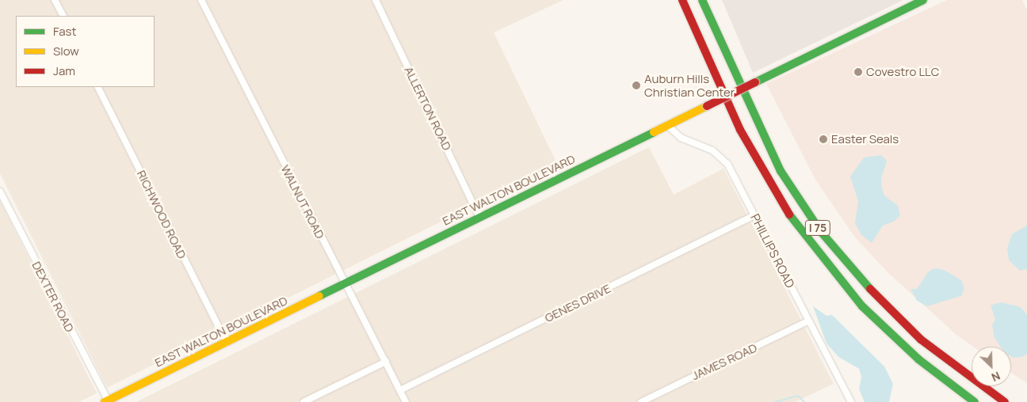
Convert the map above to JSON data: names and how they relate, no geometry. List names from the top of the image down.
{
  "streets": {
    "main road": ["EAST WALTON BOULEVARD", "I 75"],
    "street": [
      "ALLERTON ROAD",
      "WALNUT ROAD",
      "RICHWOOD ROAD",
      "PHILLIPS ROAD",
      "DEXTER ROAD",
      "GENES DRIVE",
      "JAMES ROAD"
    ]
  },
  "crossings": [
    ["ALLERTON ROAD", "EAST WALTON BOULEVARD"],
    ["EAST WALTON BOULEVARD", "WALNUT ROAD"],
    ["EAST WALTON BOULEVARD", "RICHWOOD ROAD"],
    ["EAST WALTON BOULEVARD", "PHILLIPS ROAD"],
    ["EAST WALTON BOULEVARD", "DEXTER ROAD"],
    ["WALNUT ROAD", "GENES DRIVE"],
    ["PHILLIPS ROAD", "GENES DRIVE"],
    ["PHILLIPS ROAD", "JAMES ROAD"]
  ],
  "places": ["Covestro LLC", "Auburn Hills Christian Center", "Easter Seals"],
  "legend": ["Fast", "Slow", "Jam"],
  "north": "bottom right"
}
